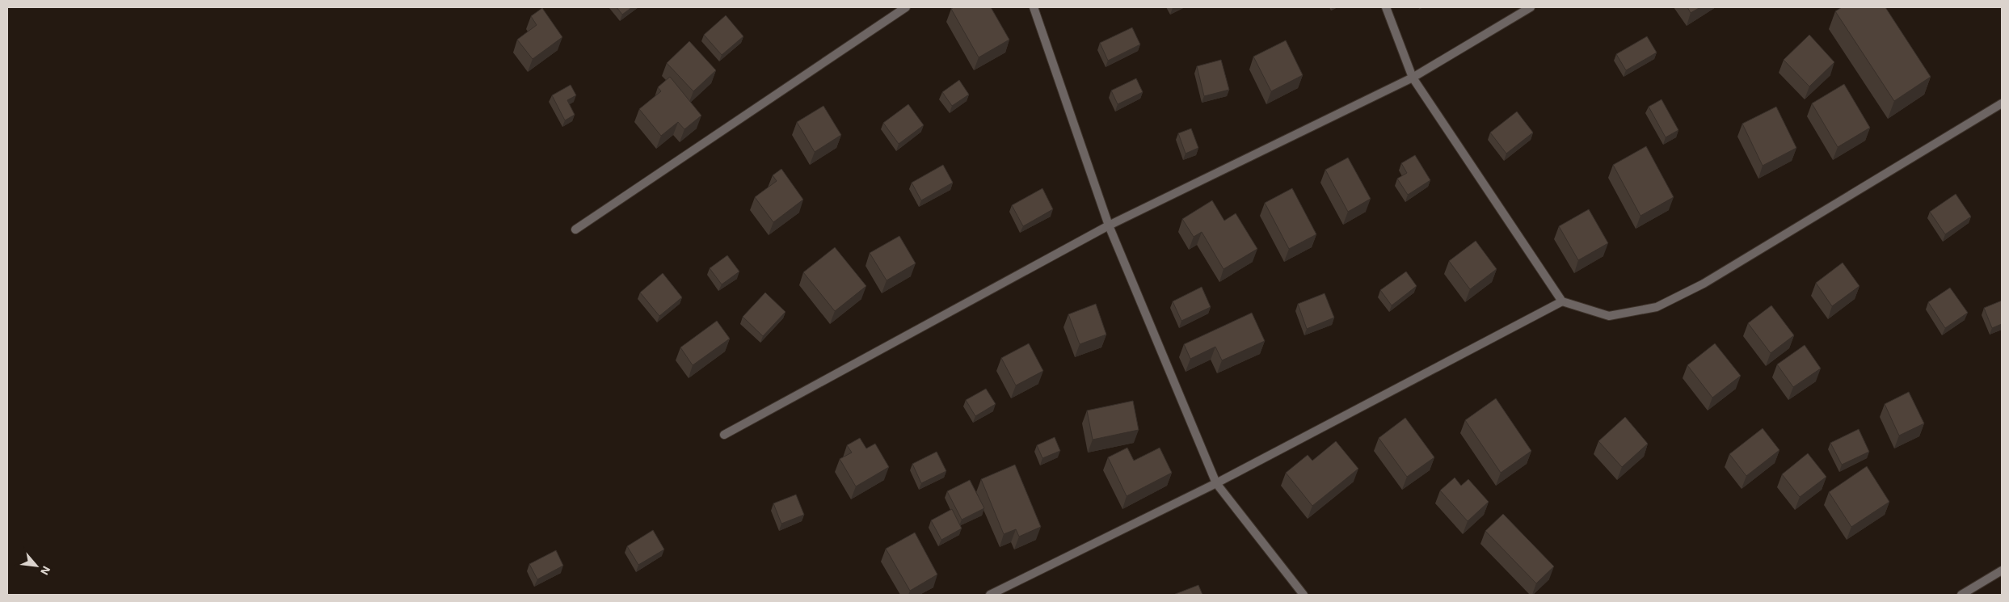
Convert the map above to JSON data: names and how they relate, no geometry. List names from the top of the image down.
{
  "north": "bottom right"
}
